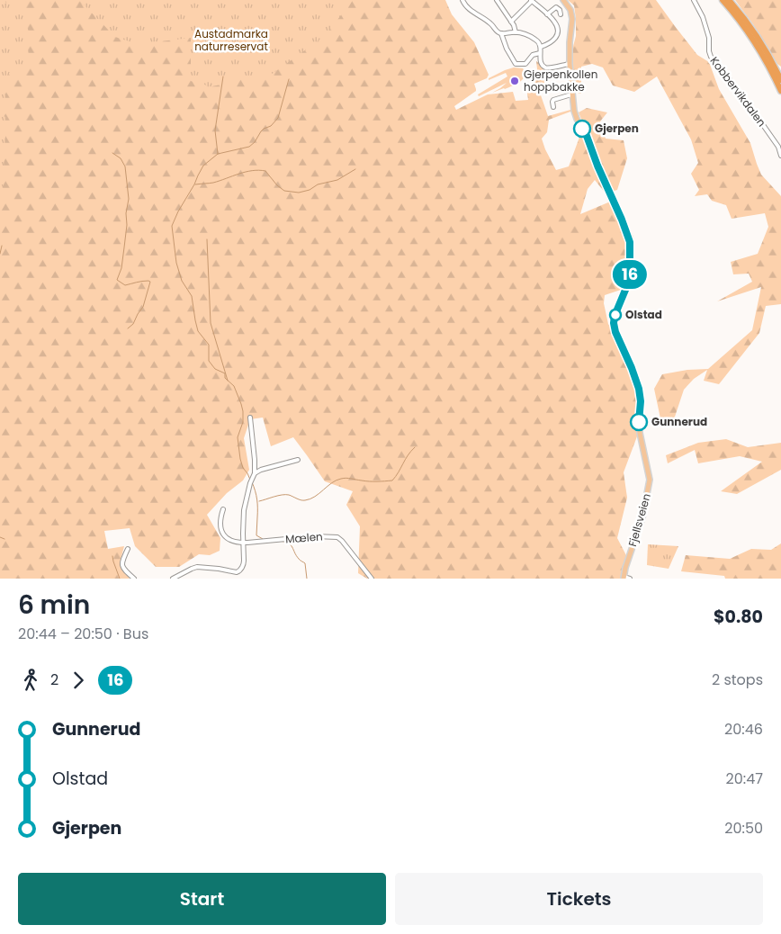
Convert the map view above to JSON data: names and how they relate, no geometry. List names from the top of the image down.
{
  "streets": {
    "main road": ["Fjellsveien"],
    "street": ["Kobbervikdalen", "Mælen"]
  },
  "parks": ["Austadmarka naturreservat"],
  "places": [
    "Gjerpenkollen hoppbakke",
    "Gjerpen",
    "Olstad",
    "Gunnerud"
  ],
  "lines": ["bus line 16"],
  "page": {
    "on_map": "16",
    "heading": ["6 min", "20:44 – 20:50 · Bus", "$0.80"],
    "legs": ["2", "16", "2 stops"],
    "list": [
      {
        "name": "Gunnerud",
        "value": "20:46"
      },
      {
        "name": "Olstad",
        "value": "20:47"
      },
      {
        "name": "Gjerpen",
        "value": "20:50"
      }
    ],
    "buttons": ["Start", "Tickets"]
  }
}
